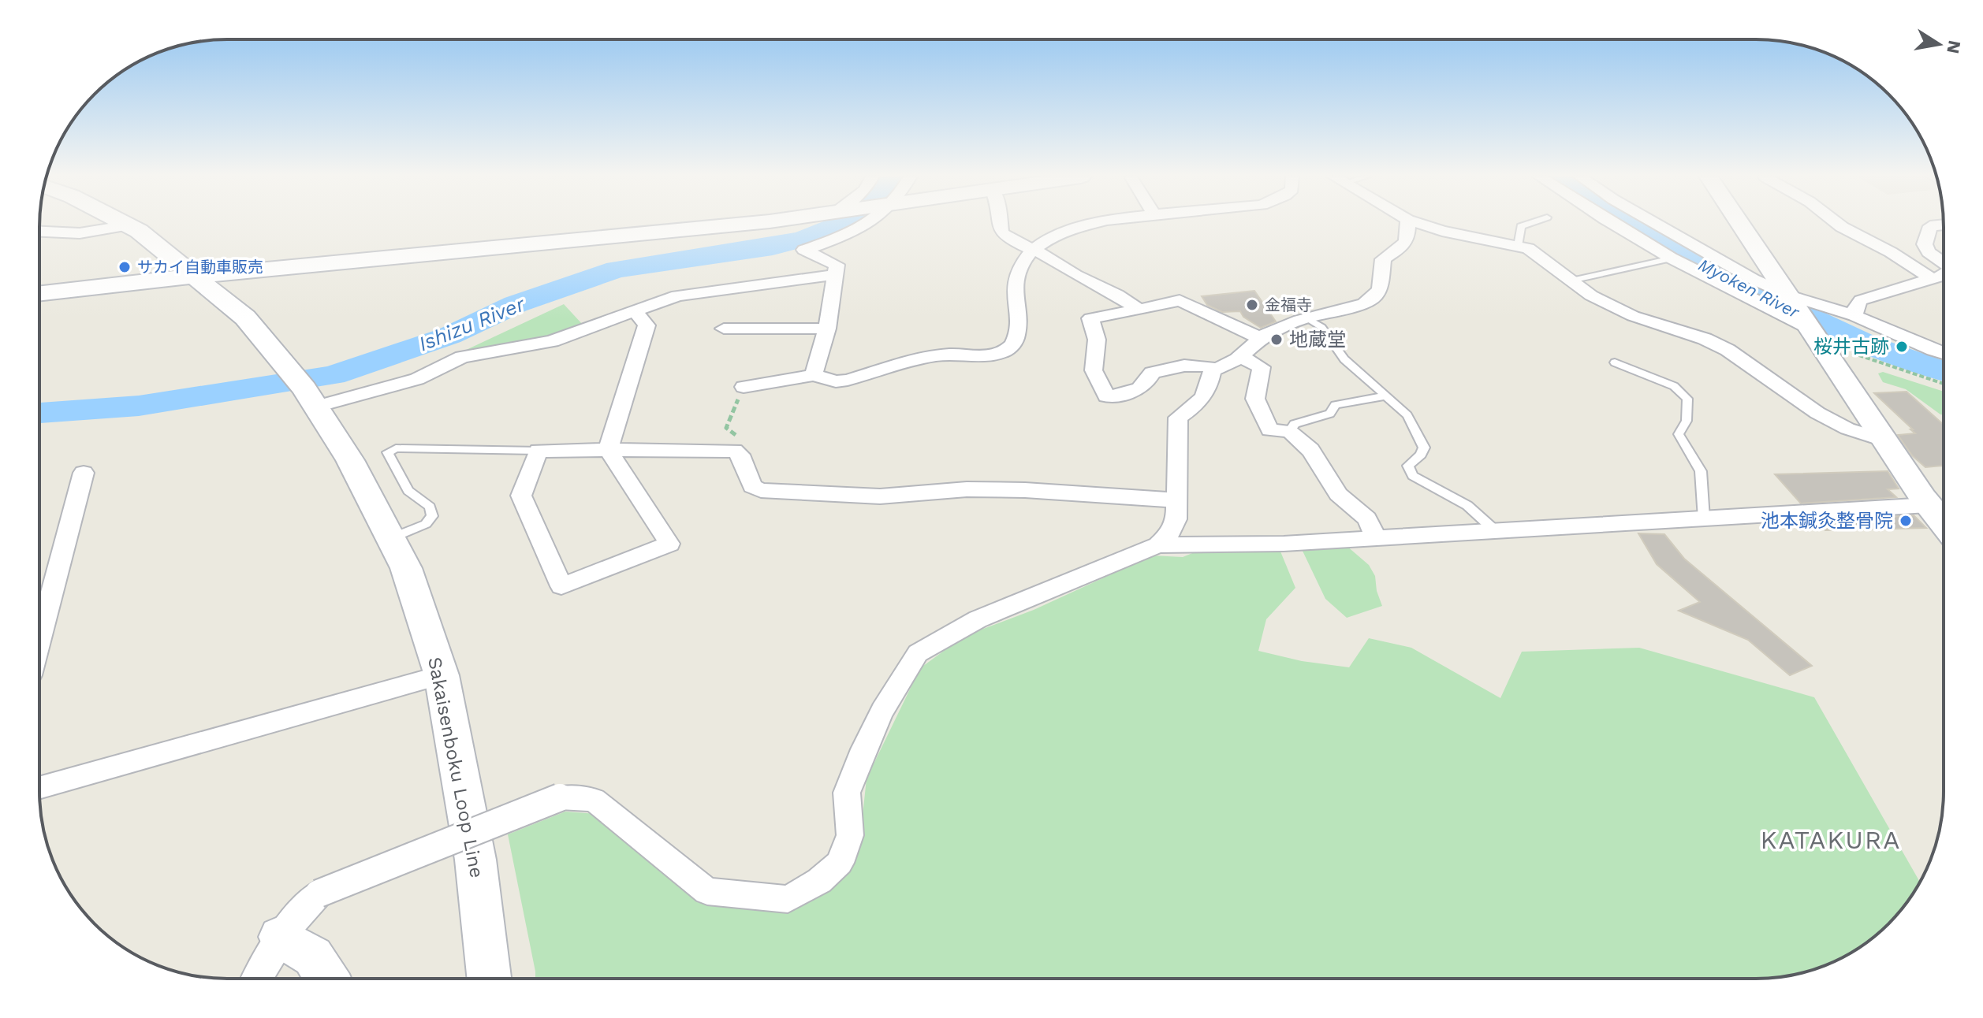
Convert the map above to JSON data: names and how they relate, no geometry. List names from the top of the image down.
{
  "streets": {
    "street": ["Sakaisenboku Loop Line"]
  },
  "districts": ["KATAKURA"],
  "water": ["Myoken River", "Ishizu River"],
  "places": [
    "サカイ自動車販売",
    "金福寺",
    "地蔵堂",
    "桜井古跡",
    "池本鍼灸整骨院"
  ],
  "north": "right"
}
